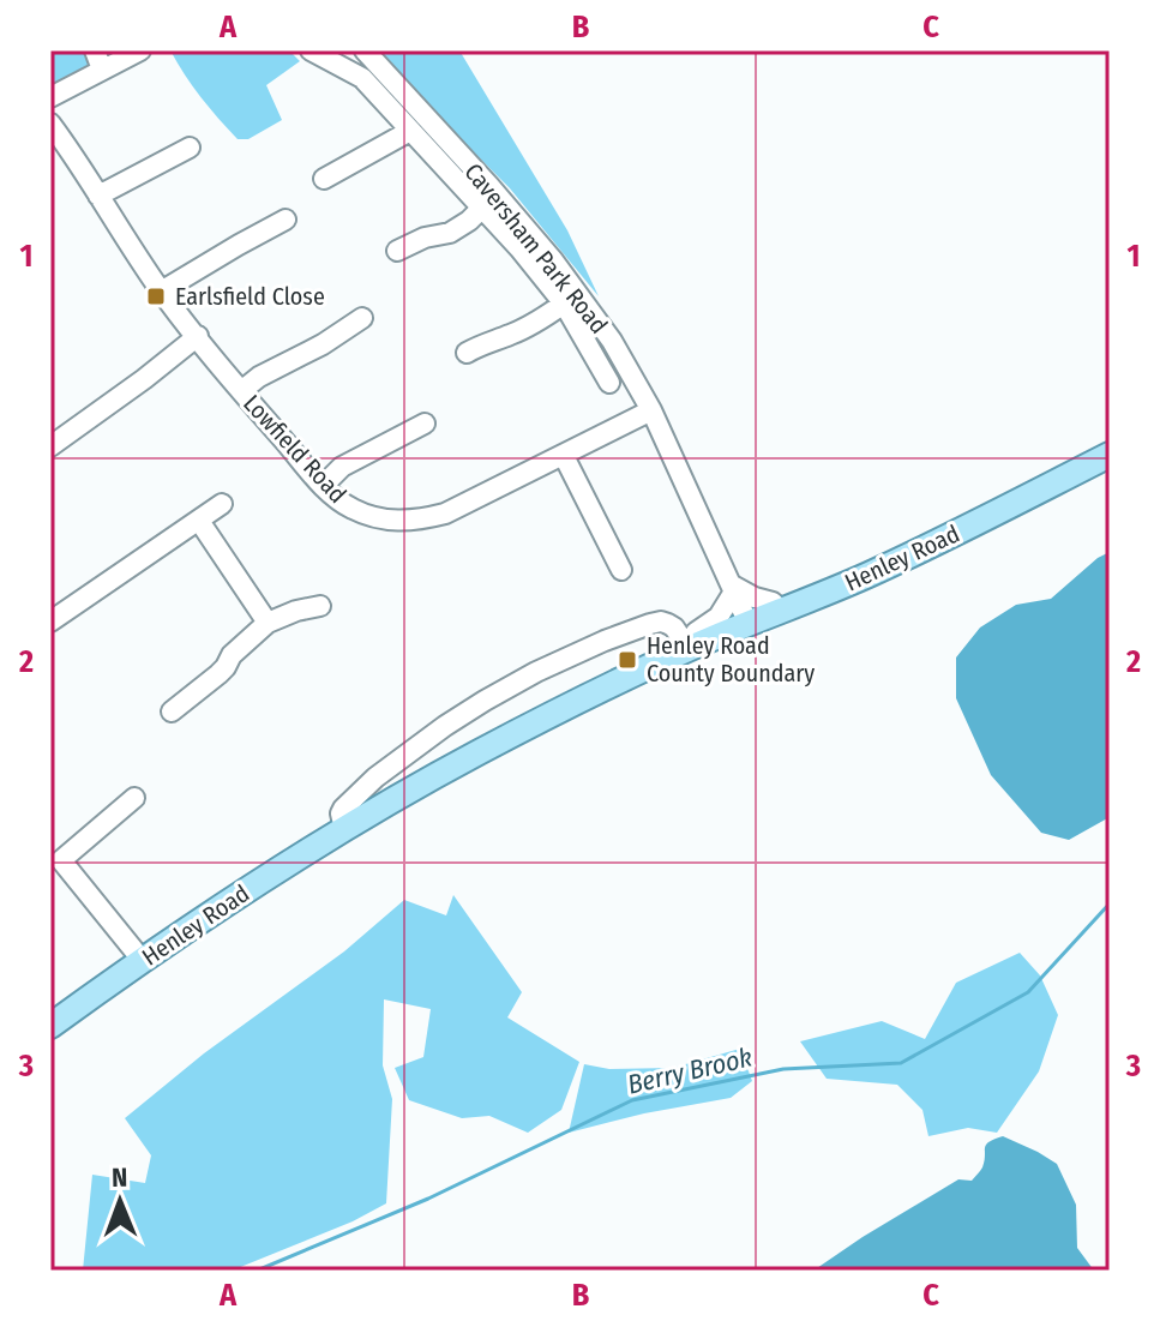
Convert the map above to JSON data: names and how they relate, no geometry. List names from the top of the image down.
{
  "streets": {
    "main road": ["Henley Road"],
    "street": ["Caversham Park Road", "Lowfield Road"]
  },
  "crossings": [
    ["Caversham Park Road", "Lowfield Road"],
    ["Caversham Park Road", "Henley Road"]
  ],
  "water": ["Berry Brook"],
  "places": {
    "transit": ["Earlsfield Close", "Henley Road County Boundary"]
  },
  "north": "top",
  "grid": {
    "columns": ["A", "B", "C"],
    "rows": ["1", "2", "3"]
  }
}
